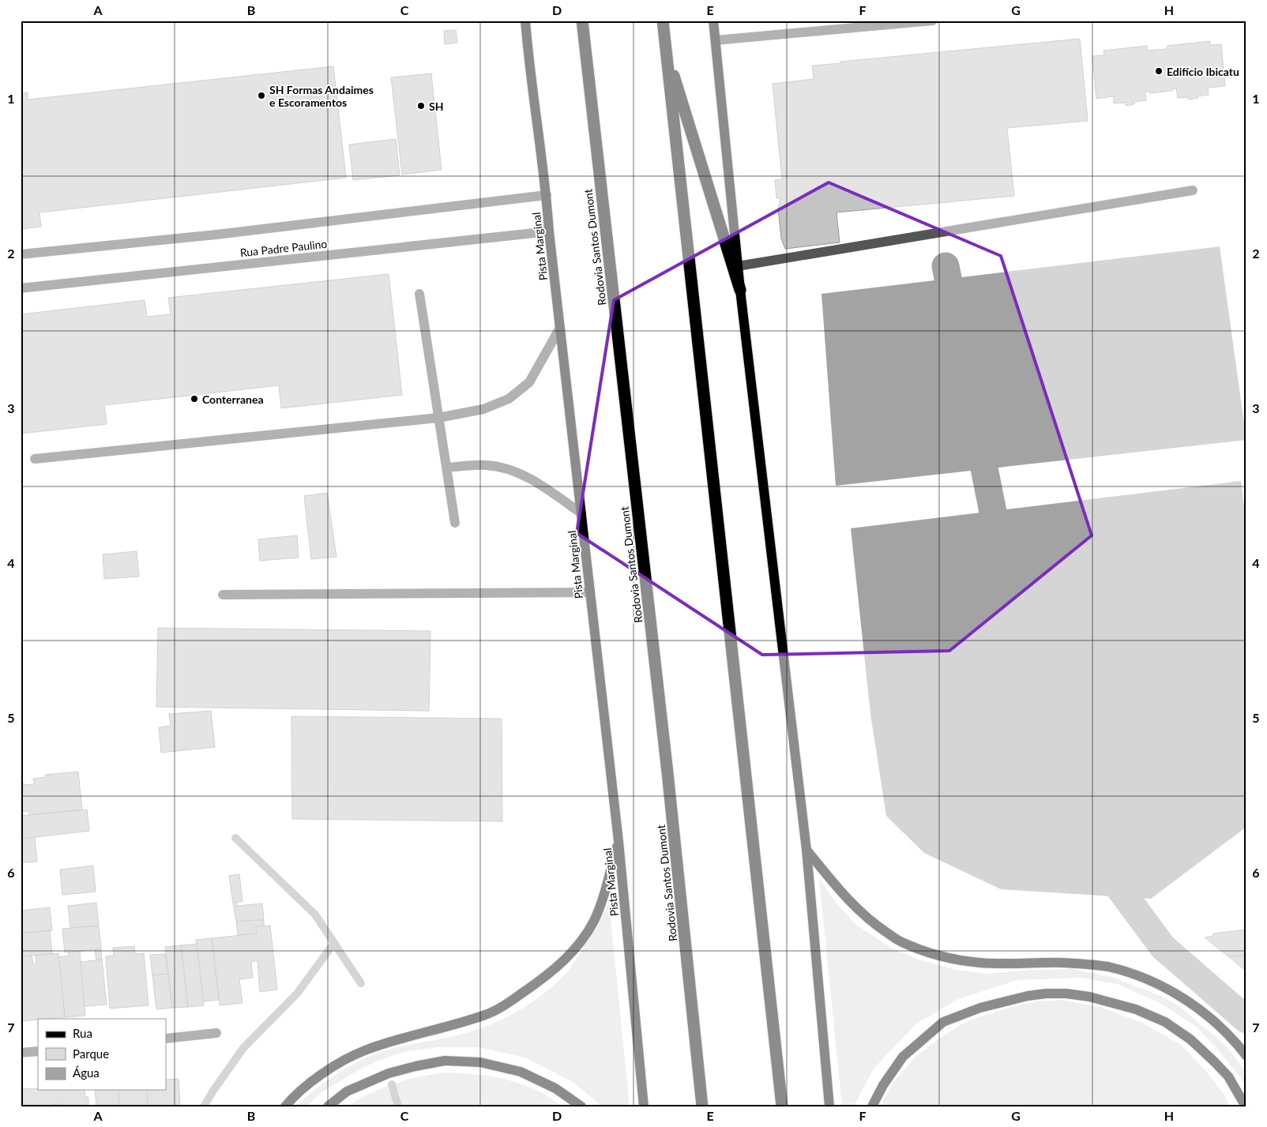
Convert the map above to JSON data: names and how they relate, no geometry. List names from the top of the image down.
{
  "streets": {
    "highway": ["Rodovia Santos Dumont"],
    "main road": ["Pista Marginal"],
    "street": ["Rua Padre Paulino"]
  },
  "crossings": [
    ["Pista Marginal", "Rua Padre Paulino"]
  ],
  "places": [
    "Edifício Ibicatu",
    "SH Formas Andaimes e Escoramentos",
    "SH",
    "Conterranea"
  ],
  "legend": ["Rua", "Parque", "Água"],
  "grid": {
    "columns": [
      "A",
      "B",
      "C",
      "D",
      "E",
      "F",
      "G",
      "H"
    ],
    "rows": [
      "1",
      "2",
      "3",
      "4",
      "5",
      "6",
      "7"
    ]
  }
}
